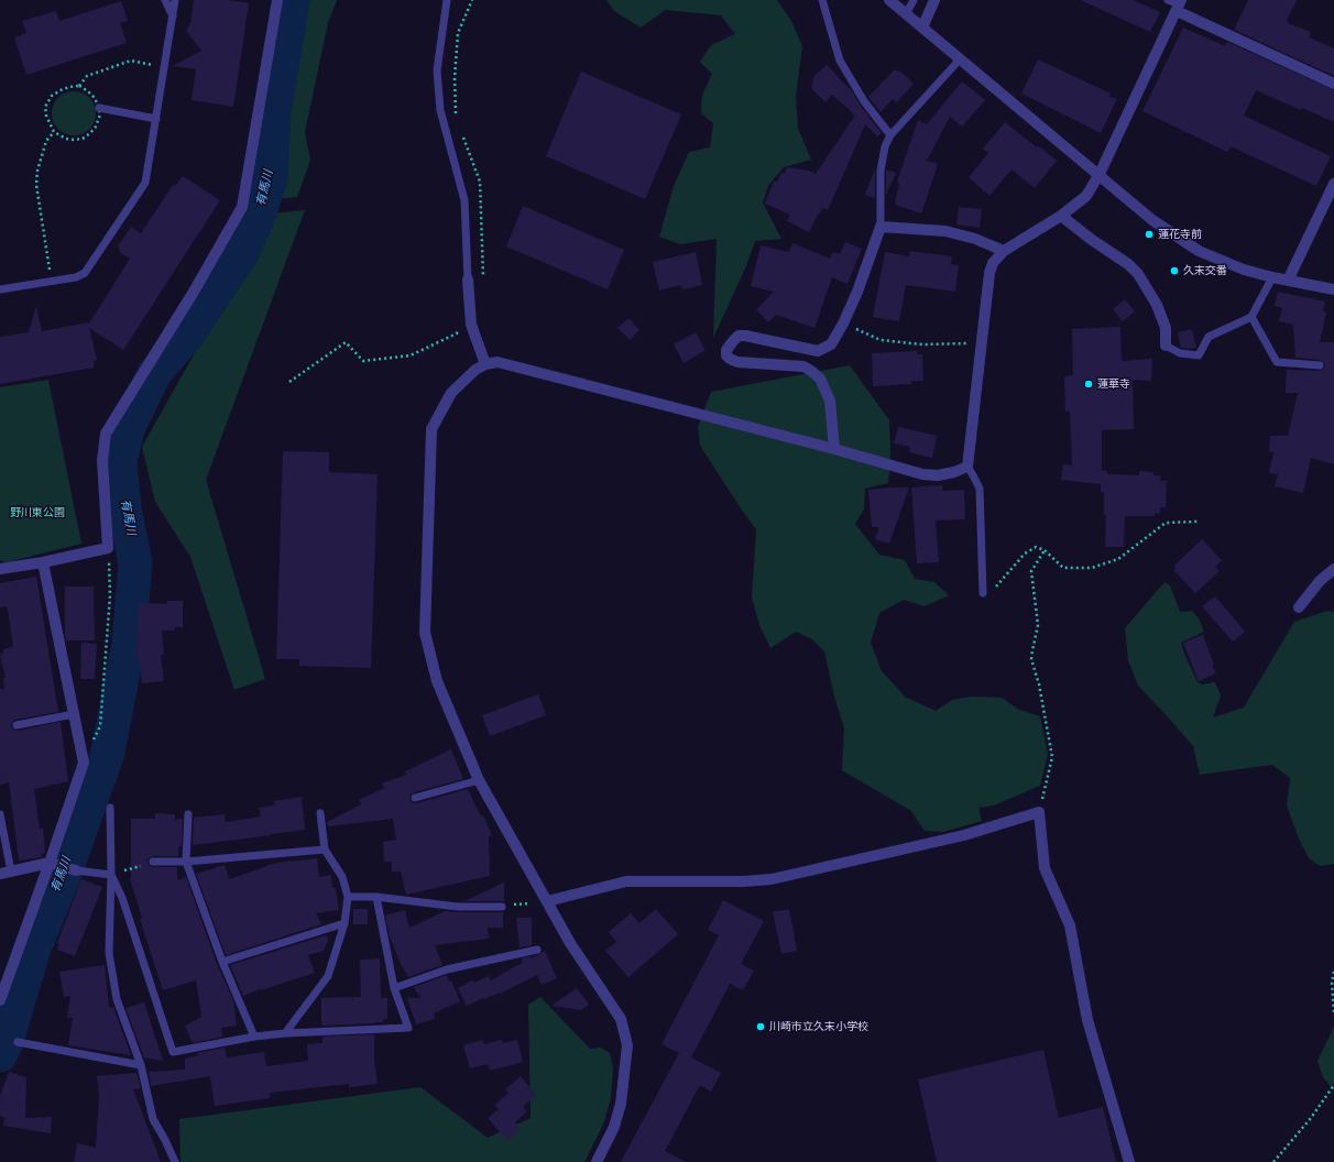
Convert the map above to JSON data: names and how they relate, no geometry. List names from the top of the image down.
{
  "water": ["有馬川"],
  "parks": ["野川東公園"],
  "places": [
    "蓮花寺前",
    "久末交番",
    "蓮華寺",
    "川崎市立久末小学校"
  ]
}
